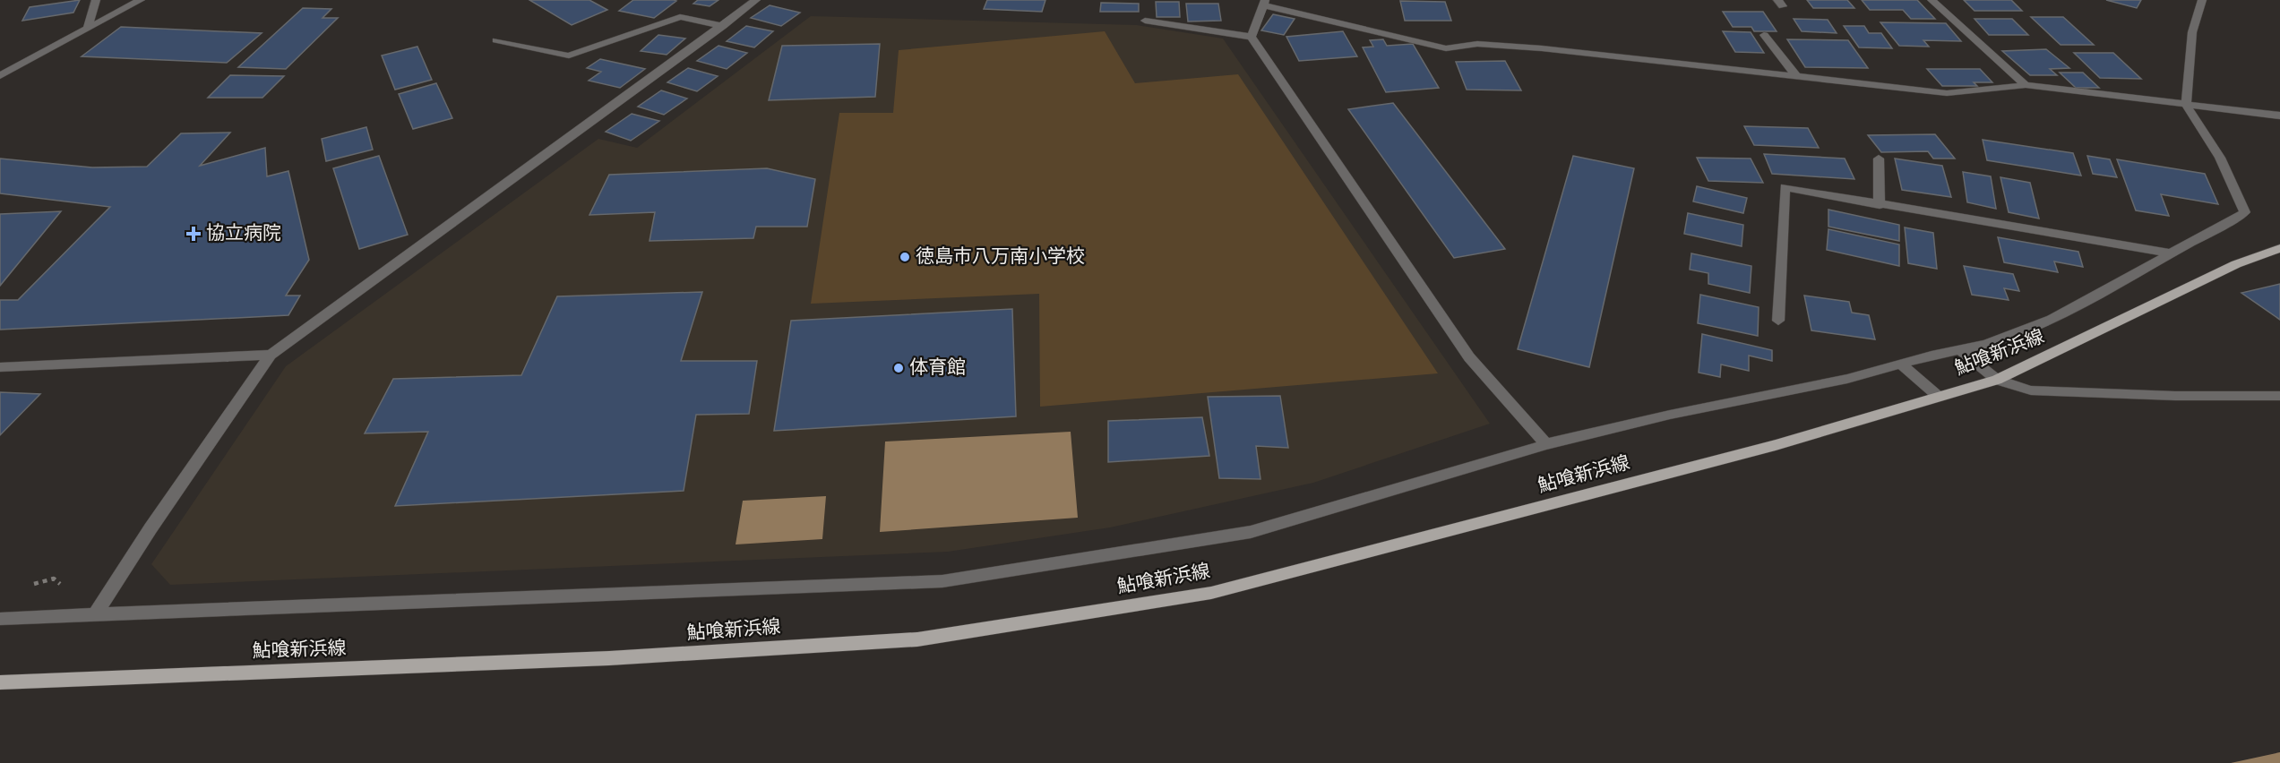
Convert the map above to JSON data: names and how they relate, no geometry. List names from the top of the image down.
{
  "streets": {
    "main road": ["鮎喰新浜線"]
  },
  "places": {
    "health": ["協立病院"],
    "other": ["徳島市八万南小学校", "体育館"]
  }
}
